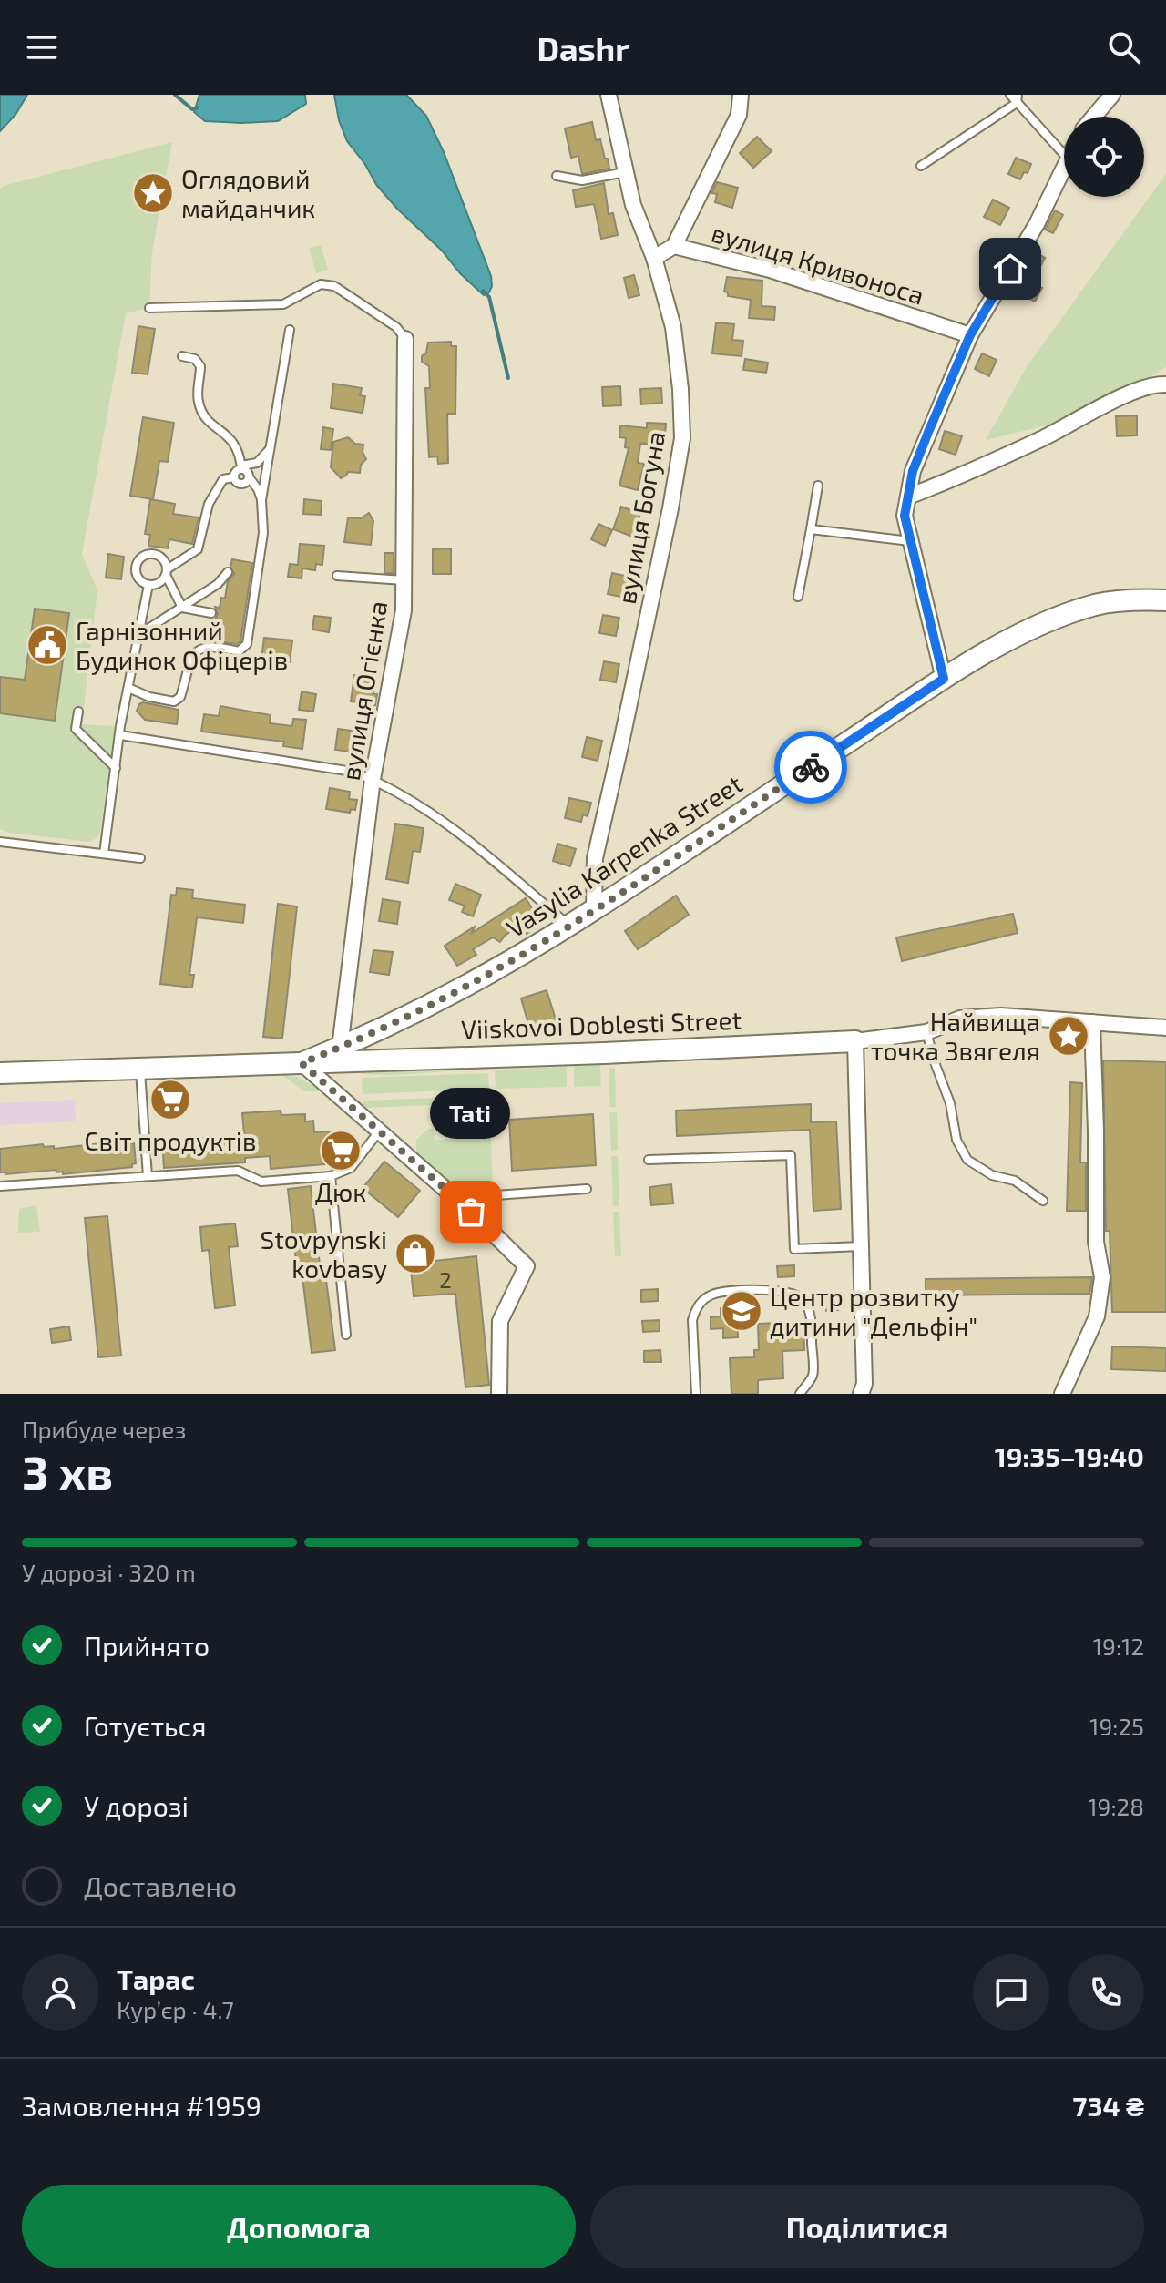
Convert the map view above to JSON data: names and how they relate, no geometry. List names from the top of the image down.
{
  "streets": {
    "street": [
      "вулиця Кривоноса",
      "вулиця Богуна",
      "вулиця Огієнка",
      "Vasylia Karpenka Street",
      "Viiskovoi Doblesti Street"
    ]
  },
  "crossings": [
    ["вулиця Кривоноса", "вулиця Богуна"],
    ["вулиця Богуна", "Vasylia Karpenka Street"],
    ["вулиця Огієнка", "Vasylia Karpenka Street"],
    ["Vasylia Karpenka Street", "Viiskovoi Doblesti Street"]
  ],
  "places": {
    "place": ["Оглядовий майданчик", "Найвища точка Звягеля"],
    "public building": ["Гарнізонний Будинок Офіцерів"],
    "supermarket": ["Світ продуктів", "Дюк"],
    "other": ["Tati"],
    "shop": ["Stovpynski kovbasy"],
    "school or university": ["Центр розвитку дитини \"Дельфін\""]
  },
  "house_numbers": ["2"],
  "page": {
    "header": "Dashr",
    "bubble": "Tati",
    "heading": ["3 хв", "Прибуде через", "19:35–19:40"],
    "panel": [
      "Тарас",
      "Кур’єр · 4.7",
      "Замовлення #1959",
      "734 ₴"
    ],
    "bar": "У дорозі · 320 m",
    "list": [
      ["Прийнято", "19:12"],
      ["Готується", "19:25"],
      ["У дорозі", "19:28"],
      "Доставлено"
    ],
    "buttons": ["Допомога", "Поділитися"]
  }
}
